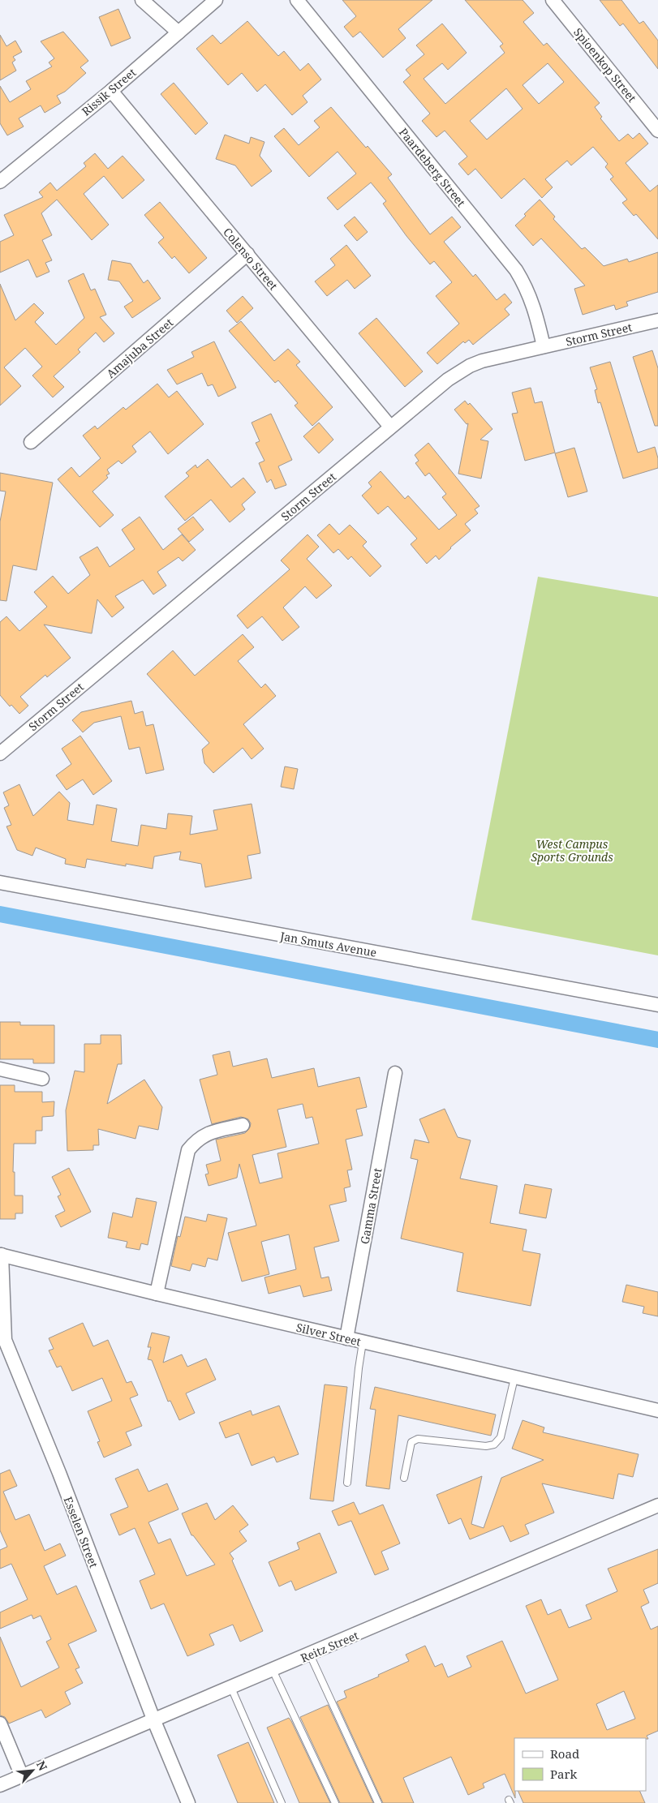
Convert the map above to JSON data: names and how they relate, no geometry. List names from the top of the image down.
{
  "streets": {
    "street": [
      "Spioenkop Street",
      "Rissik Street",
      "Paardeberg Street",
      "Colenso Street",
      "Storm Street",
      "Amajuba Street",
      "Jan Smuts Avenue",
      "Gamma Street",
      "Silver Street",
      "Esselen Street",
      "Reitz Street"
    ]
  },
  "crossings": [
    ["Rissik Street", "Colenso Street"],
    ["Paardeberg Street", "Storm Street"],
    ["Colenso Street", "Storm Street"],
    ["Colenso Street", "Amajuba Street"],
    ["Gamma Street", "Silver Street"],
    ["Silver Street", "Esselen Street"],
    ["Esselen Street", "Reitz Street"]
  ],
  "parks": ["West Campus Sports Grounds"],
  "legend": ["Road", "Park"],
  "north": "top right"
}
